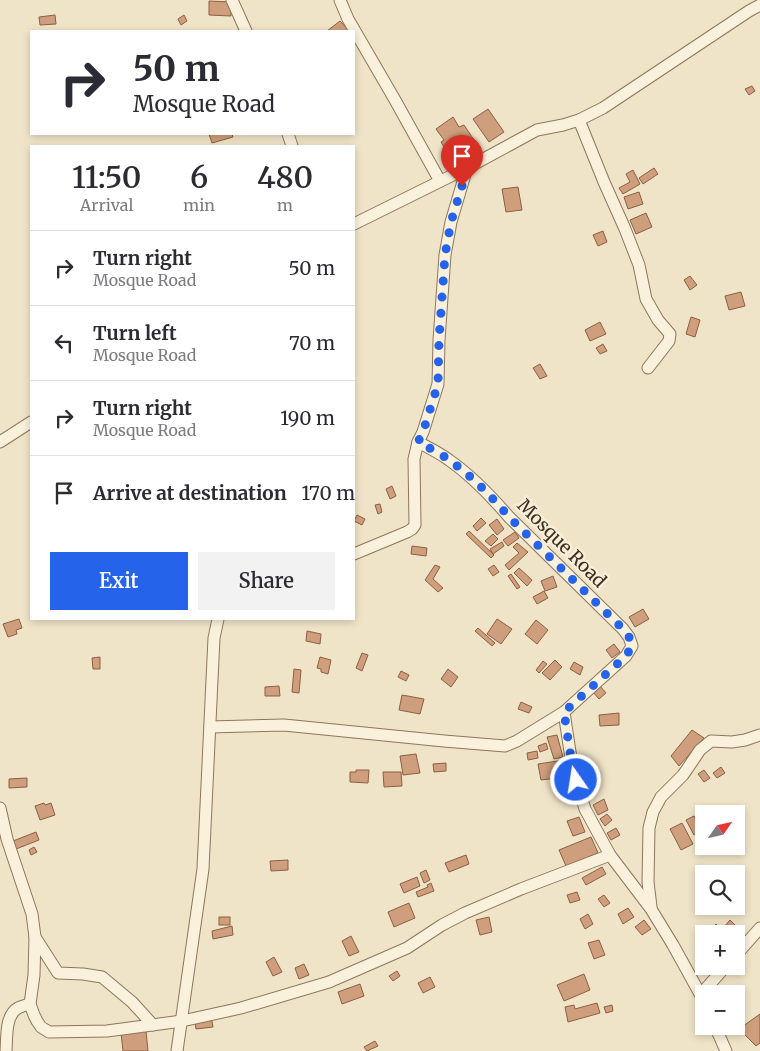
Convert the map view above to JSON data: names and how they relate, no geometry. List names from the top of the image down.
{
  "streets": {
    "street": ["Mosque Road"]
  },
  "north": "top right",
  "page": {
    "turn": ["50 m", "Mosque Road"],
    "eta": [
      "11:50",
      "Arrival",
      "6",
      "min",
      "480",
      "m"
    ],
    "list": [
      {
        "name": "Turn right",
        "note": "Mosque Road",
        "value": "50 m"
      },
      {
        "name": "Turn left",
        "note": "Mosque Road",
        "value": "70 m"
      },
      {
        "name": "Turn right",
        "note": "Mosque Road",
        "value": "190 m"
      },
      {
        "name": "Arrive at destination",
        "value": "170 m"
      }
    ],
    "buttons": ["Exit", "Share"],
    "map_buttons": ["+", "−"]
  }
}
